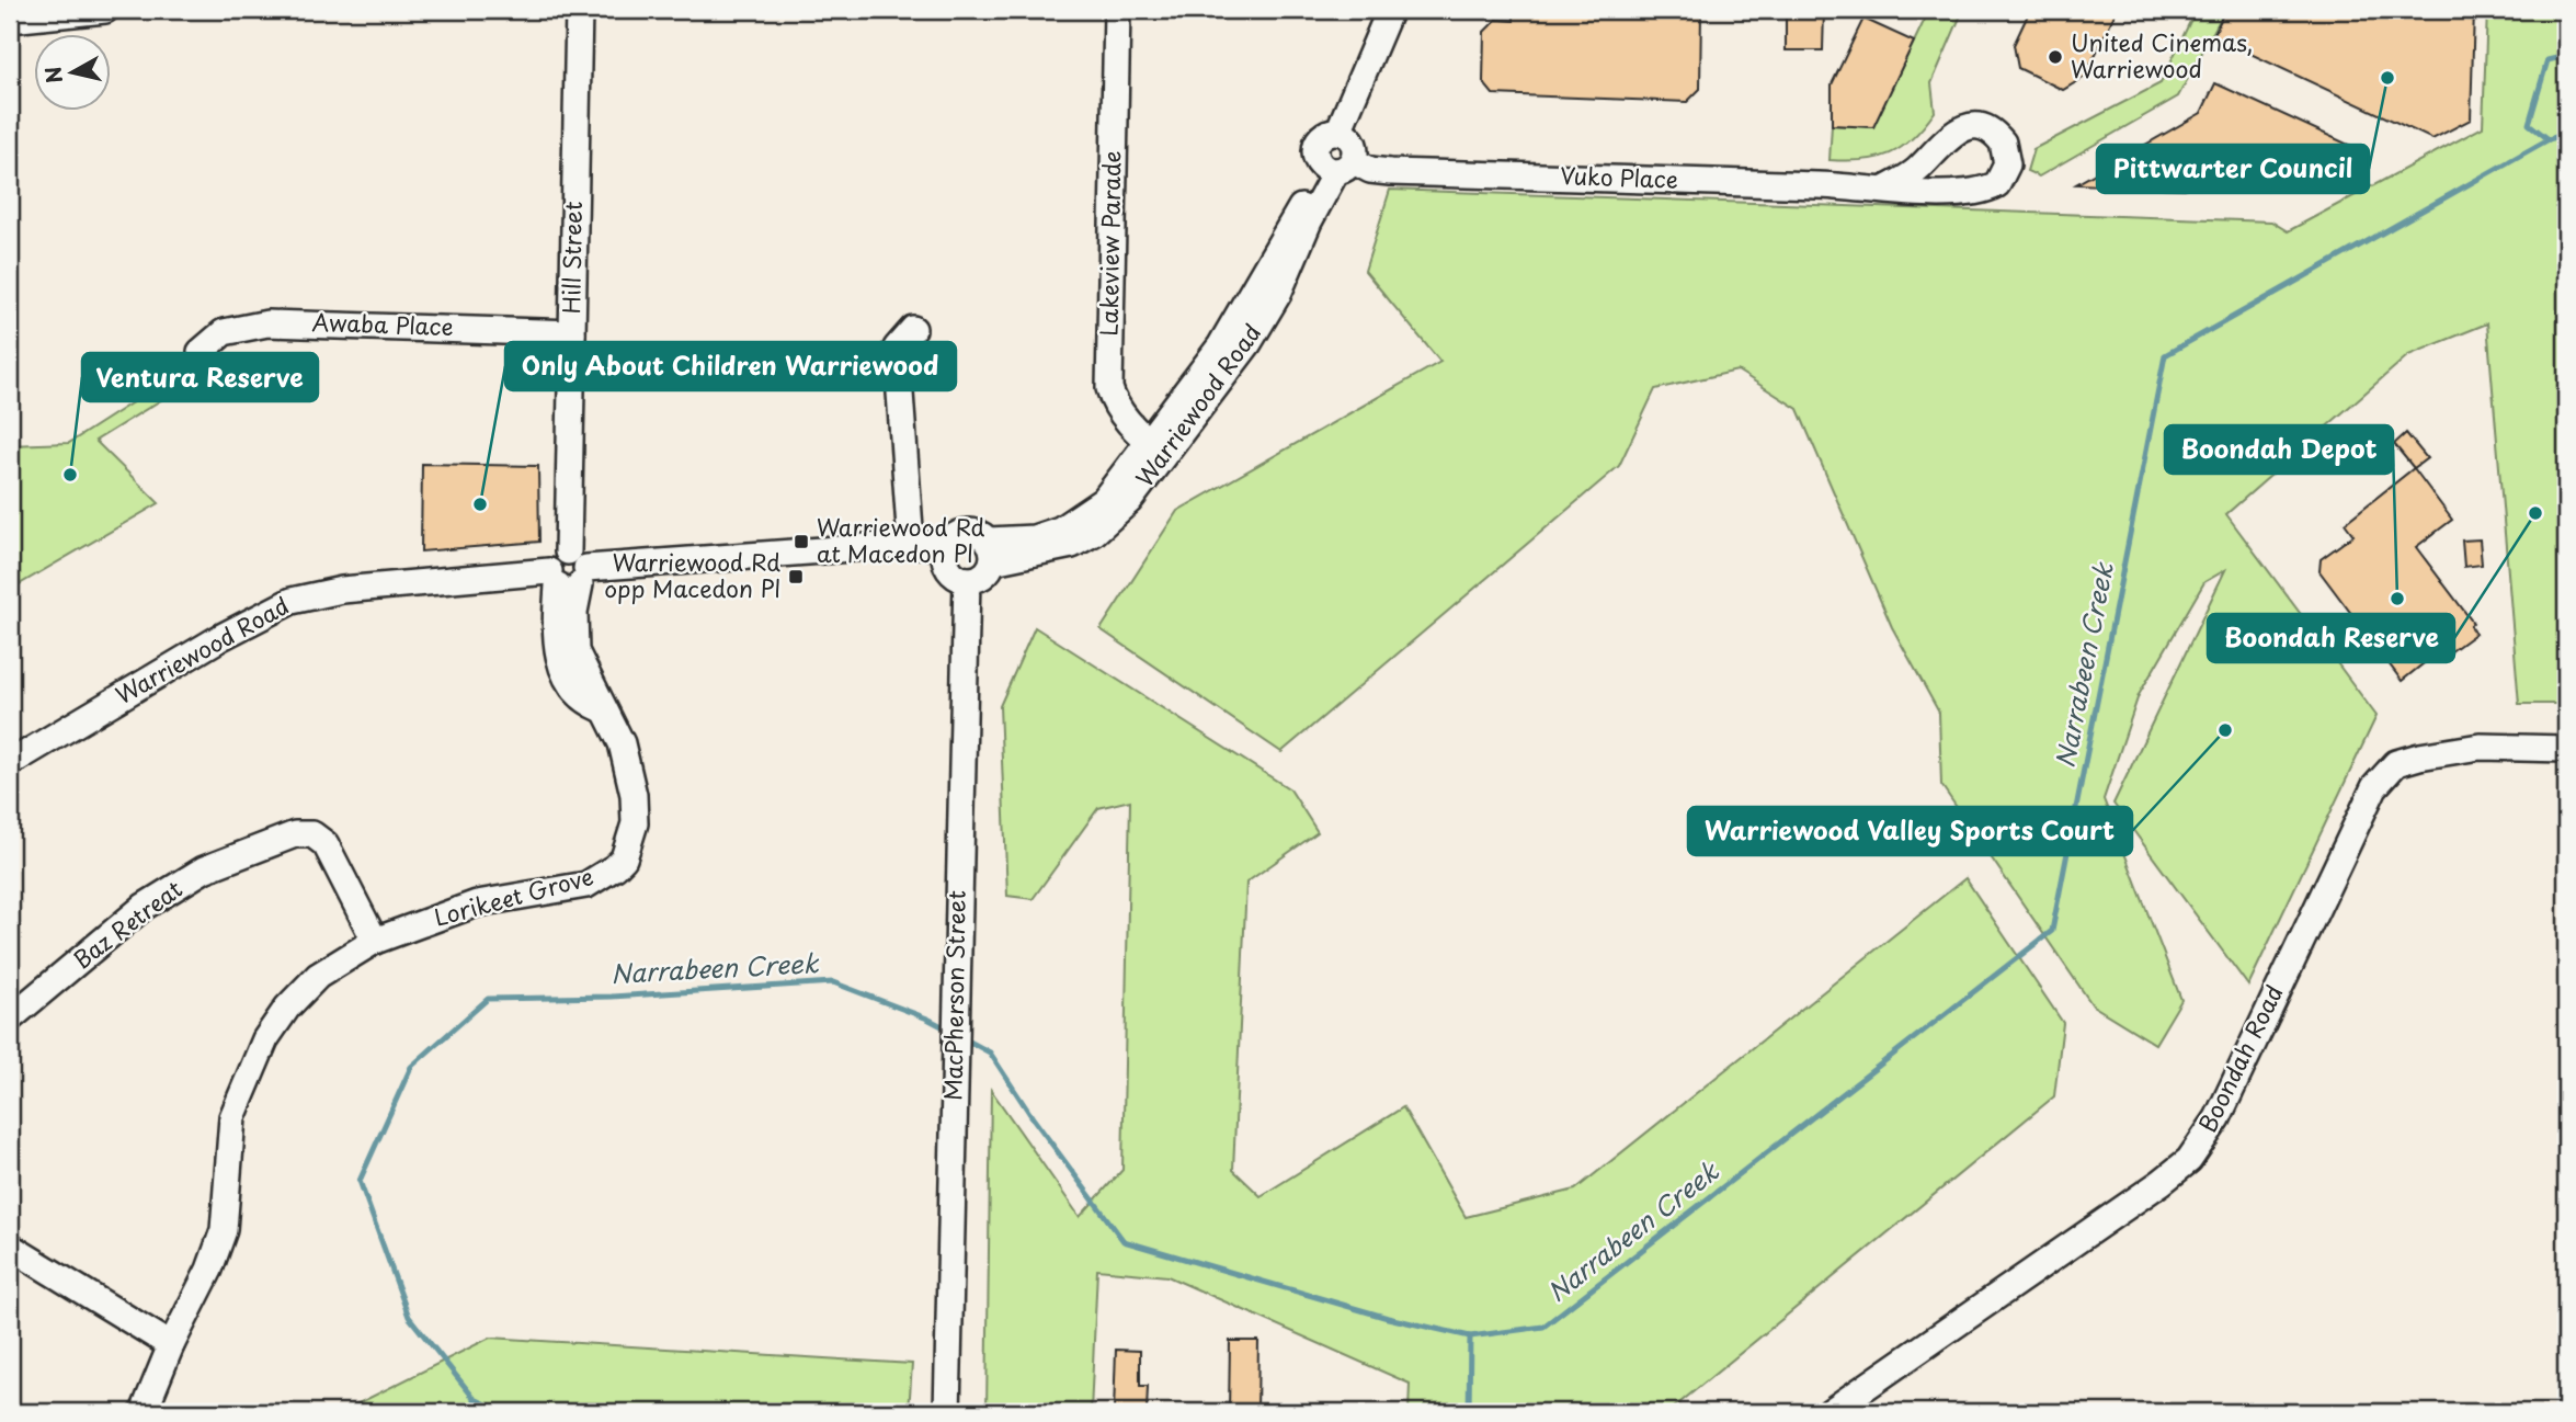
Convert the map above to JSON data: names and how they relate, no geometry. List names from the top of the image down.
{
  "streets": {
    "street": [
      "Vuko Place",
      "Lakeview Parade",
      "Hill Street",
      "Awaba Place",
      "Warriewood Road",
      "Lorikeet Grove",
      "Baz Retreat",
      "MacPherson Street",
      "Boondah Road"
    ]
  },
  "crossings": [
    ["Vuko Place", "Warriewood Road"],
    ["Lakeview Parade", "Warriewood Road"],
    ["Hill Street", "Awaba Place"],
    ["Hill Street", "Warriewood Road"],
    ["Hill Street", "Lorikeet Grove"],
    ["Warriewood Road", "Lorikeet Grove"],
    ["Warriewood Road", "MacPherson Street"],
    ["Lorikeet Grove", "Baz Retreat"]
  ],
  "water": ["Narrabeen Creek"],
  "places": {
    "other": [
      "United Cinemas, Warriewood",
      "Pittwarter Council",
      "Ventura Reserve",
      "Only About Children Warriewood",
      "Boondah Reserve",
      "Boondah Depot",
      "Warriewood Valley Sports Court"
    ],
    "transit": ["Warriewood Rd at Macedon Pl", "Warriewood Rd opp Macedon Pl"]
  },
  "north": "left"
}
